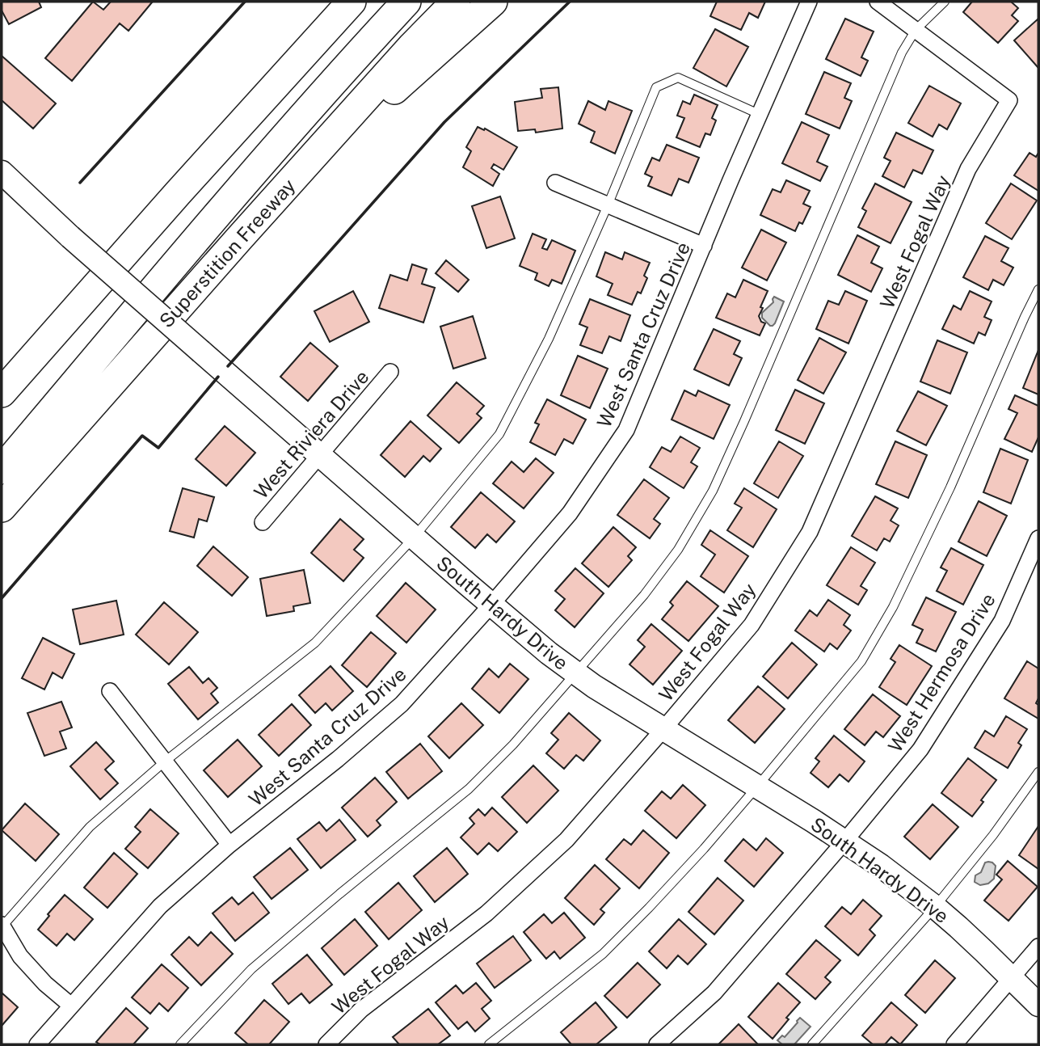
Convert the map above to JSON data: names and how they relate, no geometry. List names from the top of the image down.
{
  "streets": {
    "highway": ["Superstition Freeway"],
    "street": [
      "West Fogal Way",
      "West Santa Cruz Drive",
      "West Riviera Drive",
      "South Hardy Drive",
      "West Hermosa Drive"
    ]
  },
  "crossings": [
    ["West Fogal Way", "South Hardy Drive"],
    ["West Santa Cruz Drive", "South Hardy Drive"],
    ["West Riviera Drive", "South Hardy Drive"],
    ["South Hardy Drive", "West Hermosa Drive"]
  ]
}
